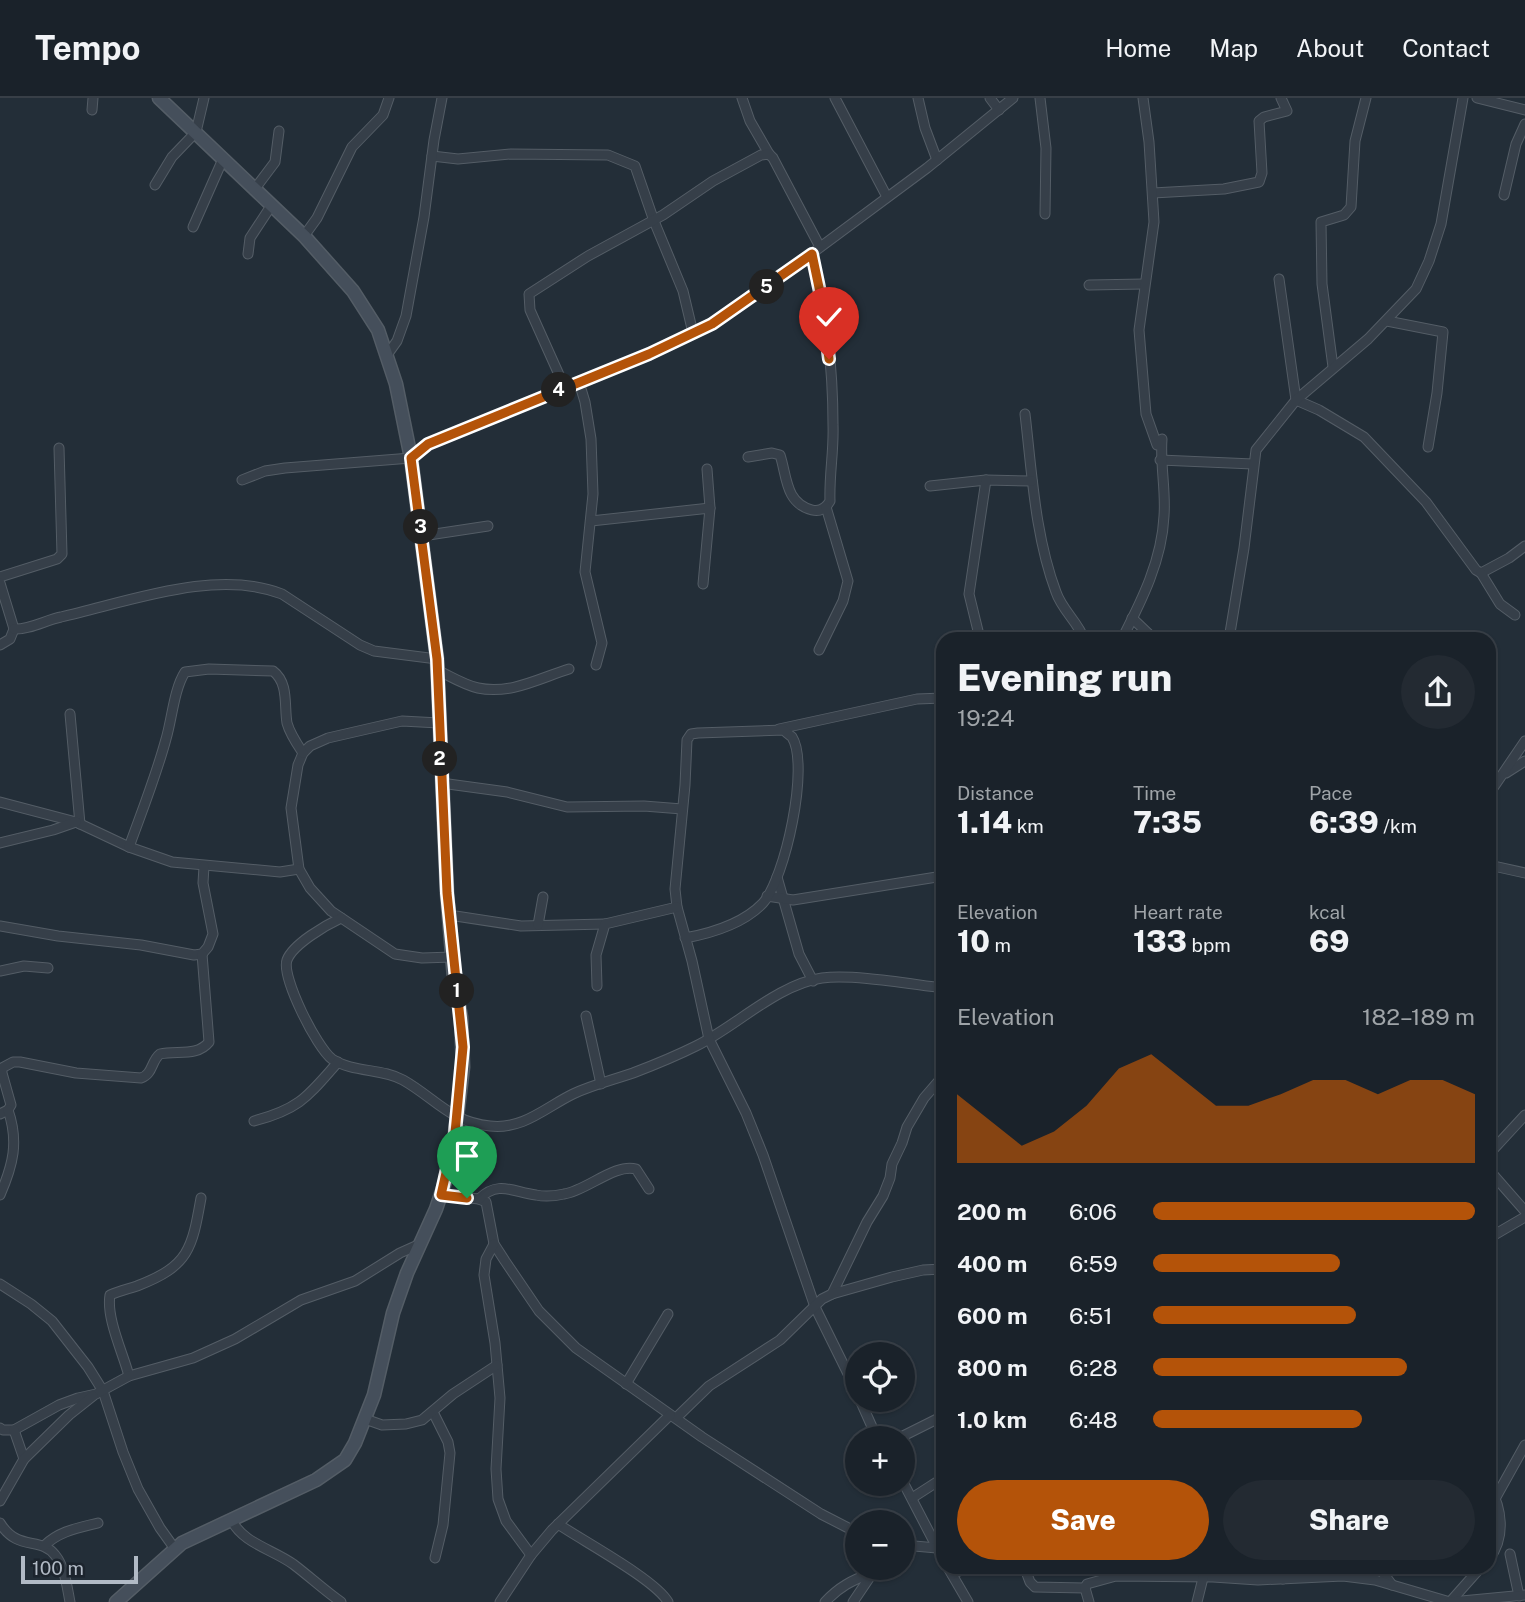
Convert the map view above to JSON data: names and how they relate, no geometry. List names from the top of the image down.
{
  "scale_bar": "100 m",
  "page": {
    "header": "Tempo",
    "nav": [
      "Home",
      "Map",
      "About",
      "Contact"
    ],
    "pins": [
      "5",
      "4",
      "3",
      "2",
      "1"
    ],
    "heading": ["Evening run", "19:24"],
    "stats": [
      ["Distance", "1.14 km"],
      ["Time", "7:35"],
      ["Pace", "6:39 /km"],
      ["Elevation", "10 m"],
      ["Heart rate", "133 bpm"],
      ["kcal", "69"]
    ],
    "chart": ["Elevation", "182–189 m"],
    "list": [
      {
        "name": "200 m",
        "note": "6:06"
      },
      {
        "name": "400 m",
        "note": "6:59"
      },
      {
        "name": "600 m",
        "note": "6:51"
      },
      {
        "name": "800 m",
        "note": "6:28"
      },
      {
        "name": "1.0 km",
        "note": "6:48"
      }
    ],
    "map_buttons": ["+", "−"],
    "buttons": ["Save", "Share"],
    "scale": "100 m"
  }
}
